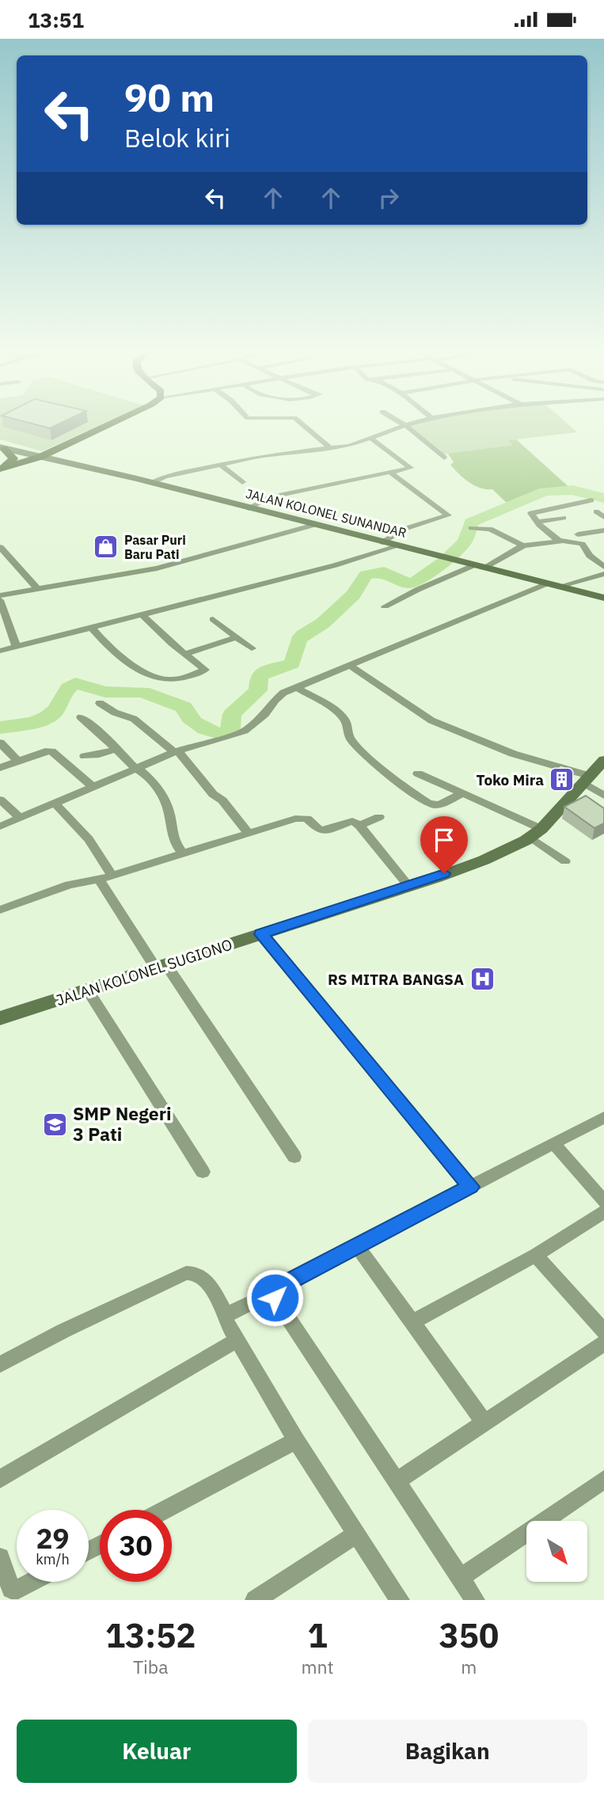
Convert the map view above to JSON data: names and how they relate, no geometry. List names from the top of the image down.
{
  "streets": {
    "main road": ["JALAN KOLONEL SUNANDAR", "JALAN KOLONEL SUGIONO"]
  },
  "places": {
    "shop": ["Pasar Puri Baru Pati"],
    "building": ["Toko Mira"],
    "hospital": ["RS MITRA BANGSA"],
    "school or university": ["SMP Negeri 3 Pati"]
  },
  "north": "bottom right",
  "page": {
    "status": "13:51",
    "turn": ["90 m", "Belok kiri"],
    "speed": "29 km/h",
    "limit": "30",
    "eta": [
      "13:52",
      "Tiba",
      "1",
      "mnt",
      "350",
      "m"
    ],
    "buttons": ["Keluar", "Bagikan"]
  }
}
